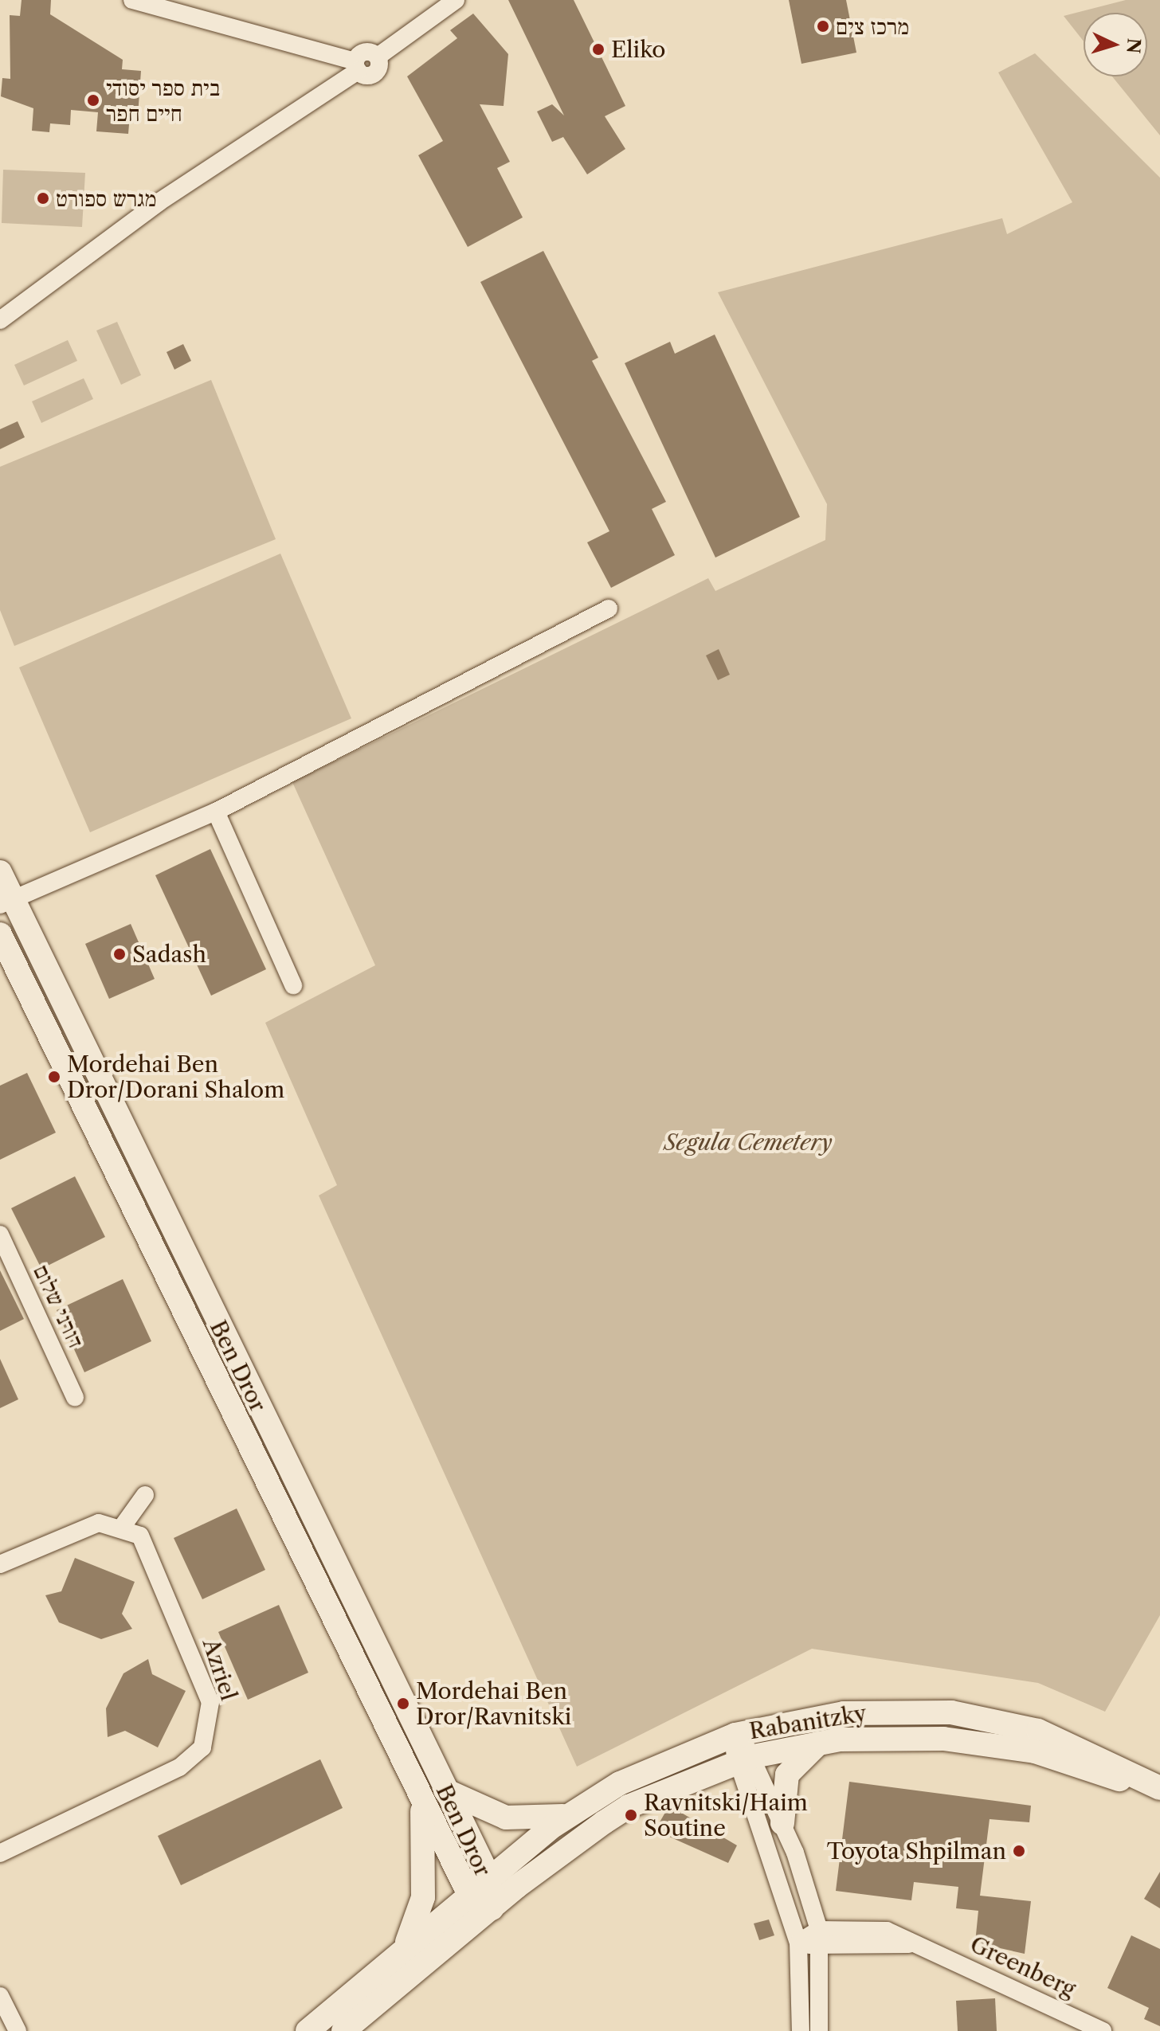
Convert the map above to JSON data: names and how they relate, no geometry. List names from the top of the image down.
{
  "streets": {
    "street": [
      "דורני שלום",
      "Ben Dror",
      "Azriel",
      "Rabanitzky",
      "Greenberg"
    ]
  },
  "crossings": [
    ["Ben Dror", "Rabanitzky"]
  ],
  "parks": ["Segula Cemetery"],
  "places": [
    "מרכז צים",
    "Eliko",
    "בית ספר יסודי חיים חפר",
    "מגרש ספורט",
    "Sadash",
    "Mordehai Ben Dror/Dorani Shalom",
    "Mordehai Ben Dror/Ravnitski",
    "Ravnitski/Haim Soutine",
    "Toyota Shpilman"
  ],
  "north": "right"
}
